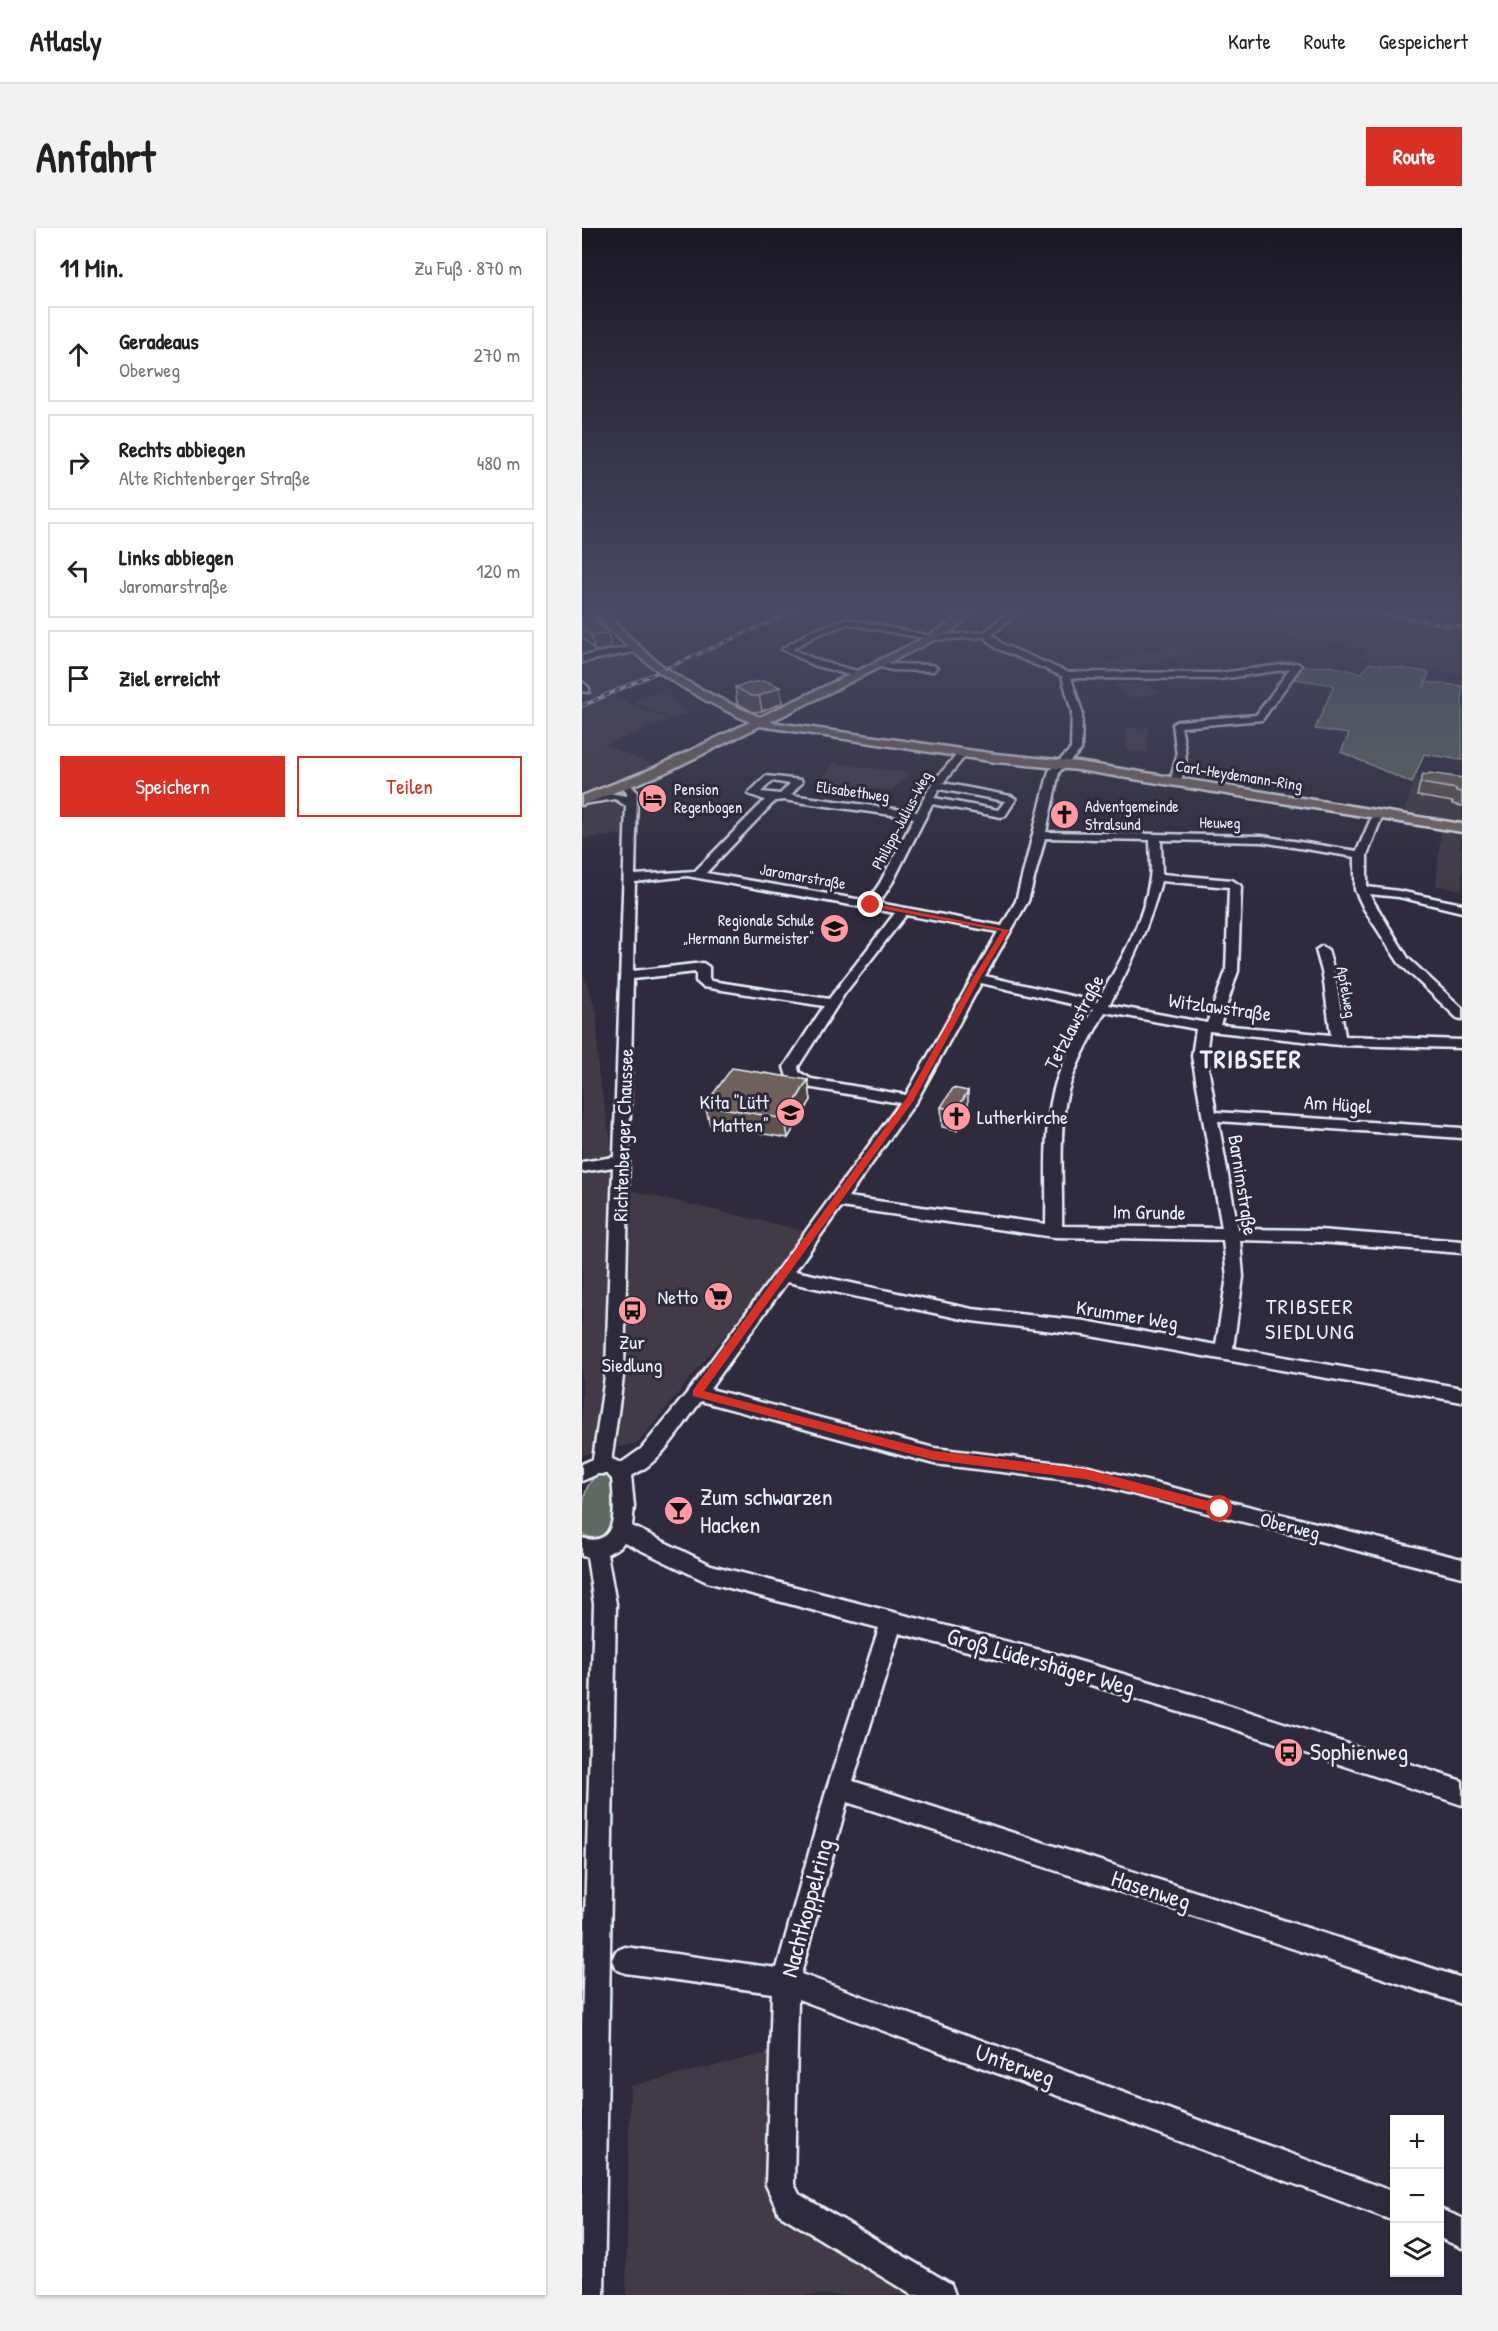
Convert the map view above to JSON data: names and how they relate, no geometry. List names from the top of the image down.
{
  "streets": {
    "main road": ["Carl-Heydemann-Ring"],
    "street": [
      "Elisabethweg",
      "Philipp-Julius-Weg",
      "Heuweg",
      "Jaromarstraße",
      "Apfelweg",
      "Witzlawstraße",
      "Tetzlawstraße",
      "Am Hügel",
      "Richtenberger Chaussee",
      "Barnimstraße",
      "Im Grunde",
      "Krummer Weg",
      "Oberweg",
      "Groß Lüdershäger Weg",
      "Hasenweg",
      "Nachtkoppelring",
      "Unterweg"
    ]
  },
  "crossings": [
    ["Carl-Heydemann-Ring", "Philipp-Julius-Weg"],
    ["Elisabethweg", "Philipp-Julius-Weg"],
    ["Elisabethweg", "Jaromarstraße"],
    ["Philipp-Julius-Weg", "Jaromarstraße"],
    ["Heuweg", "Tetzlawstraße"],
    ["Jaromarstraße", "Richtenberger Chaussee"],
    ["Apfelweg", "Witzlawstraße"],
    ["Witzlawstraße", "Tetzlawstraße"],
    ["Witzlawstraße", "Barnimstraße"],
    ["Tetzlawstraße", "Barnimstraße"],
    ["Tetzlawstraße", "Im Grunde"],
    ["Am Hügel", "Barnimstraße"],
    ["Richtenberger Chaussee", "Groß Lüdershäger Weg"],
    ["Barnimstraße", "Im Grunde"],
    ["Barnimstraße", "Krummer Weg"],
    ["Groß Lüdershäger Weg", "Nachtkoppelring"],
    ["Hasenweg", "Nachtkoppelring"],
    ["Nachtkoppelring", "Unterweg"]
  ],
  "districts": ["TRIBSEER", "TRIBSEER SIEDLUNG"],
  "places": {
    "hotel": ["Pension Regenbogen"],
    "church": ["Adventgemeinde Stralsund", "Lutherkirche"],
    "school or university": ["Regionale Schule „Hermann Burmeister“", "Kita \"Lütt Matten\""],
    "supermarket": ["Netto"],
    "bus stop": ["Zur Siedlung", "Sophienweg"],
    "bar": ["Zum schwarzen Hacken"]
  },
  "page": {
    "header": "Atlasly",
    "nav": ["Karte", "Route", "Gespeichert"],
    "buttons": [
      "Route",
      ["Speichern", "Teilen"]
    ],
    "title": "Anfahrt",
    "heading": ["11 Min.", "Zu Fuß · 870 m"],
    "list": [
      ["Geradeaus", "Oberweg", "270 m"],
      ["Rechts abbiegen", "Alte Richtenberger Straße", "480 m"],
      ["Links abbiegen", "Jaromarstraße", "120 m"],
      "Ziel erreicht"
    ],
    "map_buttons": ["+", "−"]
  }
}
